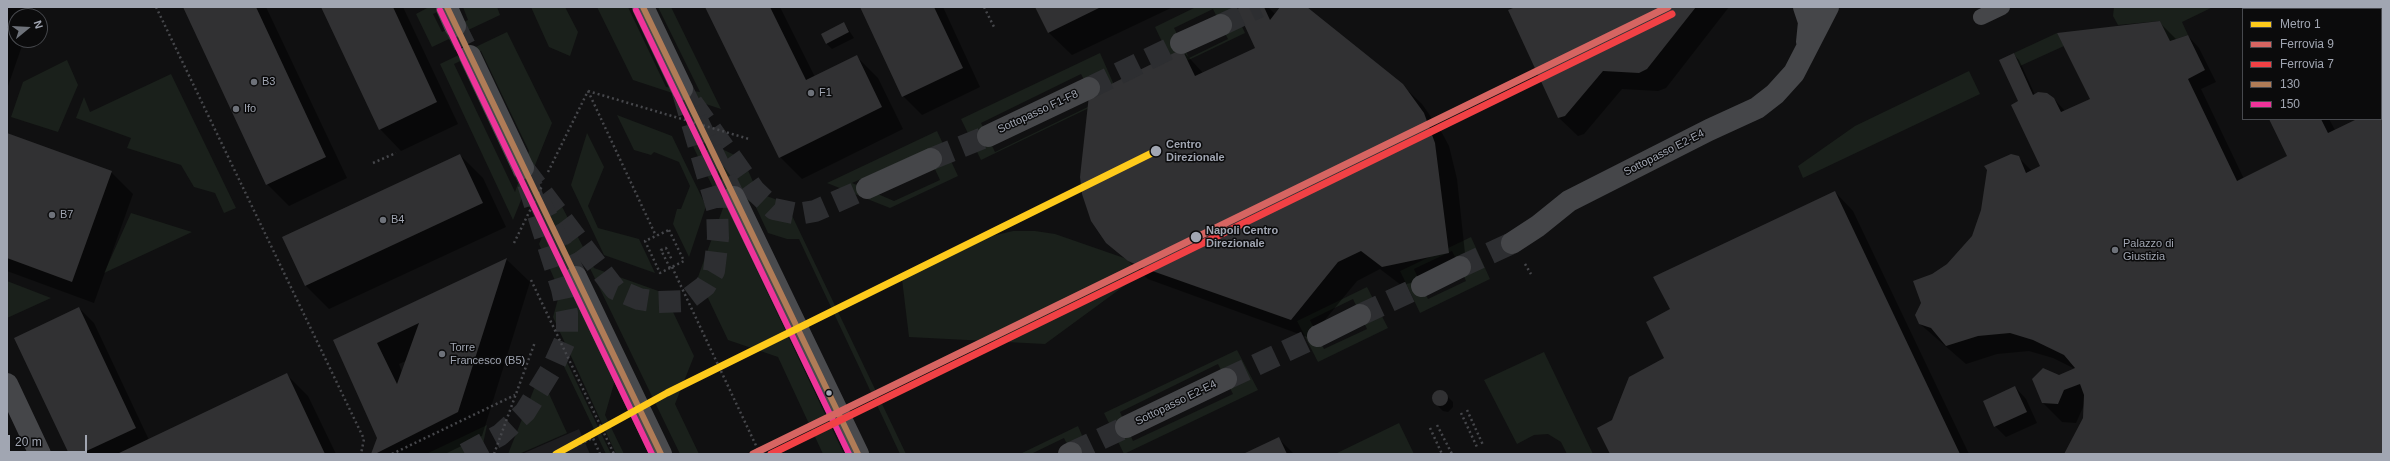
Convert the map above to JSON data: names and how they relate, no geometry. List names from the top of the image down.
{
  "streets": {
    "street": ["Sottopasso F1-F8", "Sottopasso E2-E4"]
  },
  "places": [
    "B3",
    "F1",
    "Ifo",
    "Centro Direzionale",
    "B7",
    "B4",
    "Napoli Centro Direzionale",
    "Palazzo di Giustizia",
    "Torre Francesco (B5)"
  ],
  "lines": [
    "rail line 9",
    "transit line 130",
    "transit line 150",
    "rail line 7",
    "metro line 1"
  ],
  "legend": [
    "Metro 1",
    "Ferrovia 9",
    "Ferrovia 7",
    "130",
    "150"
  ],
  "scale_bar": "20 m",
  "north": "right"
}
